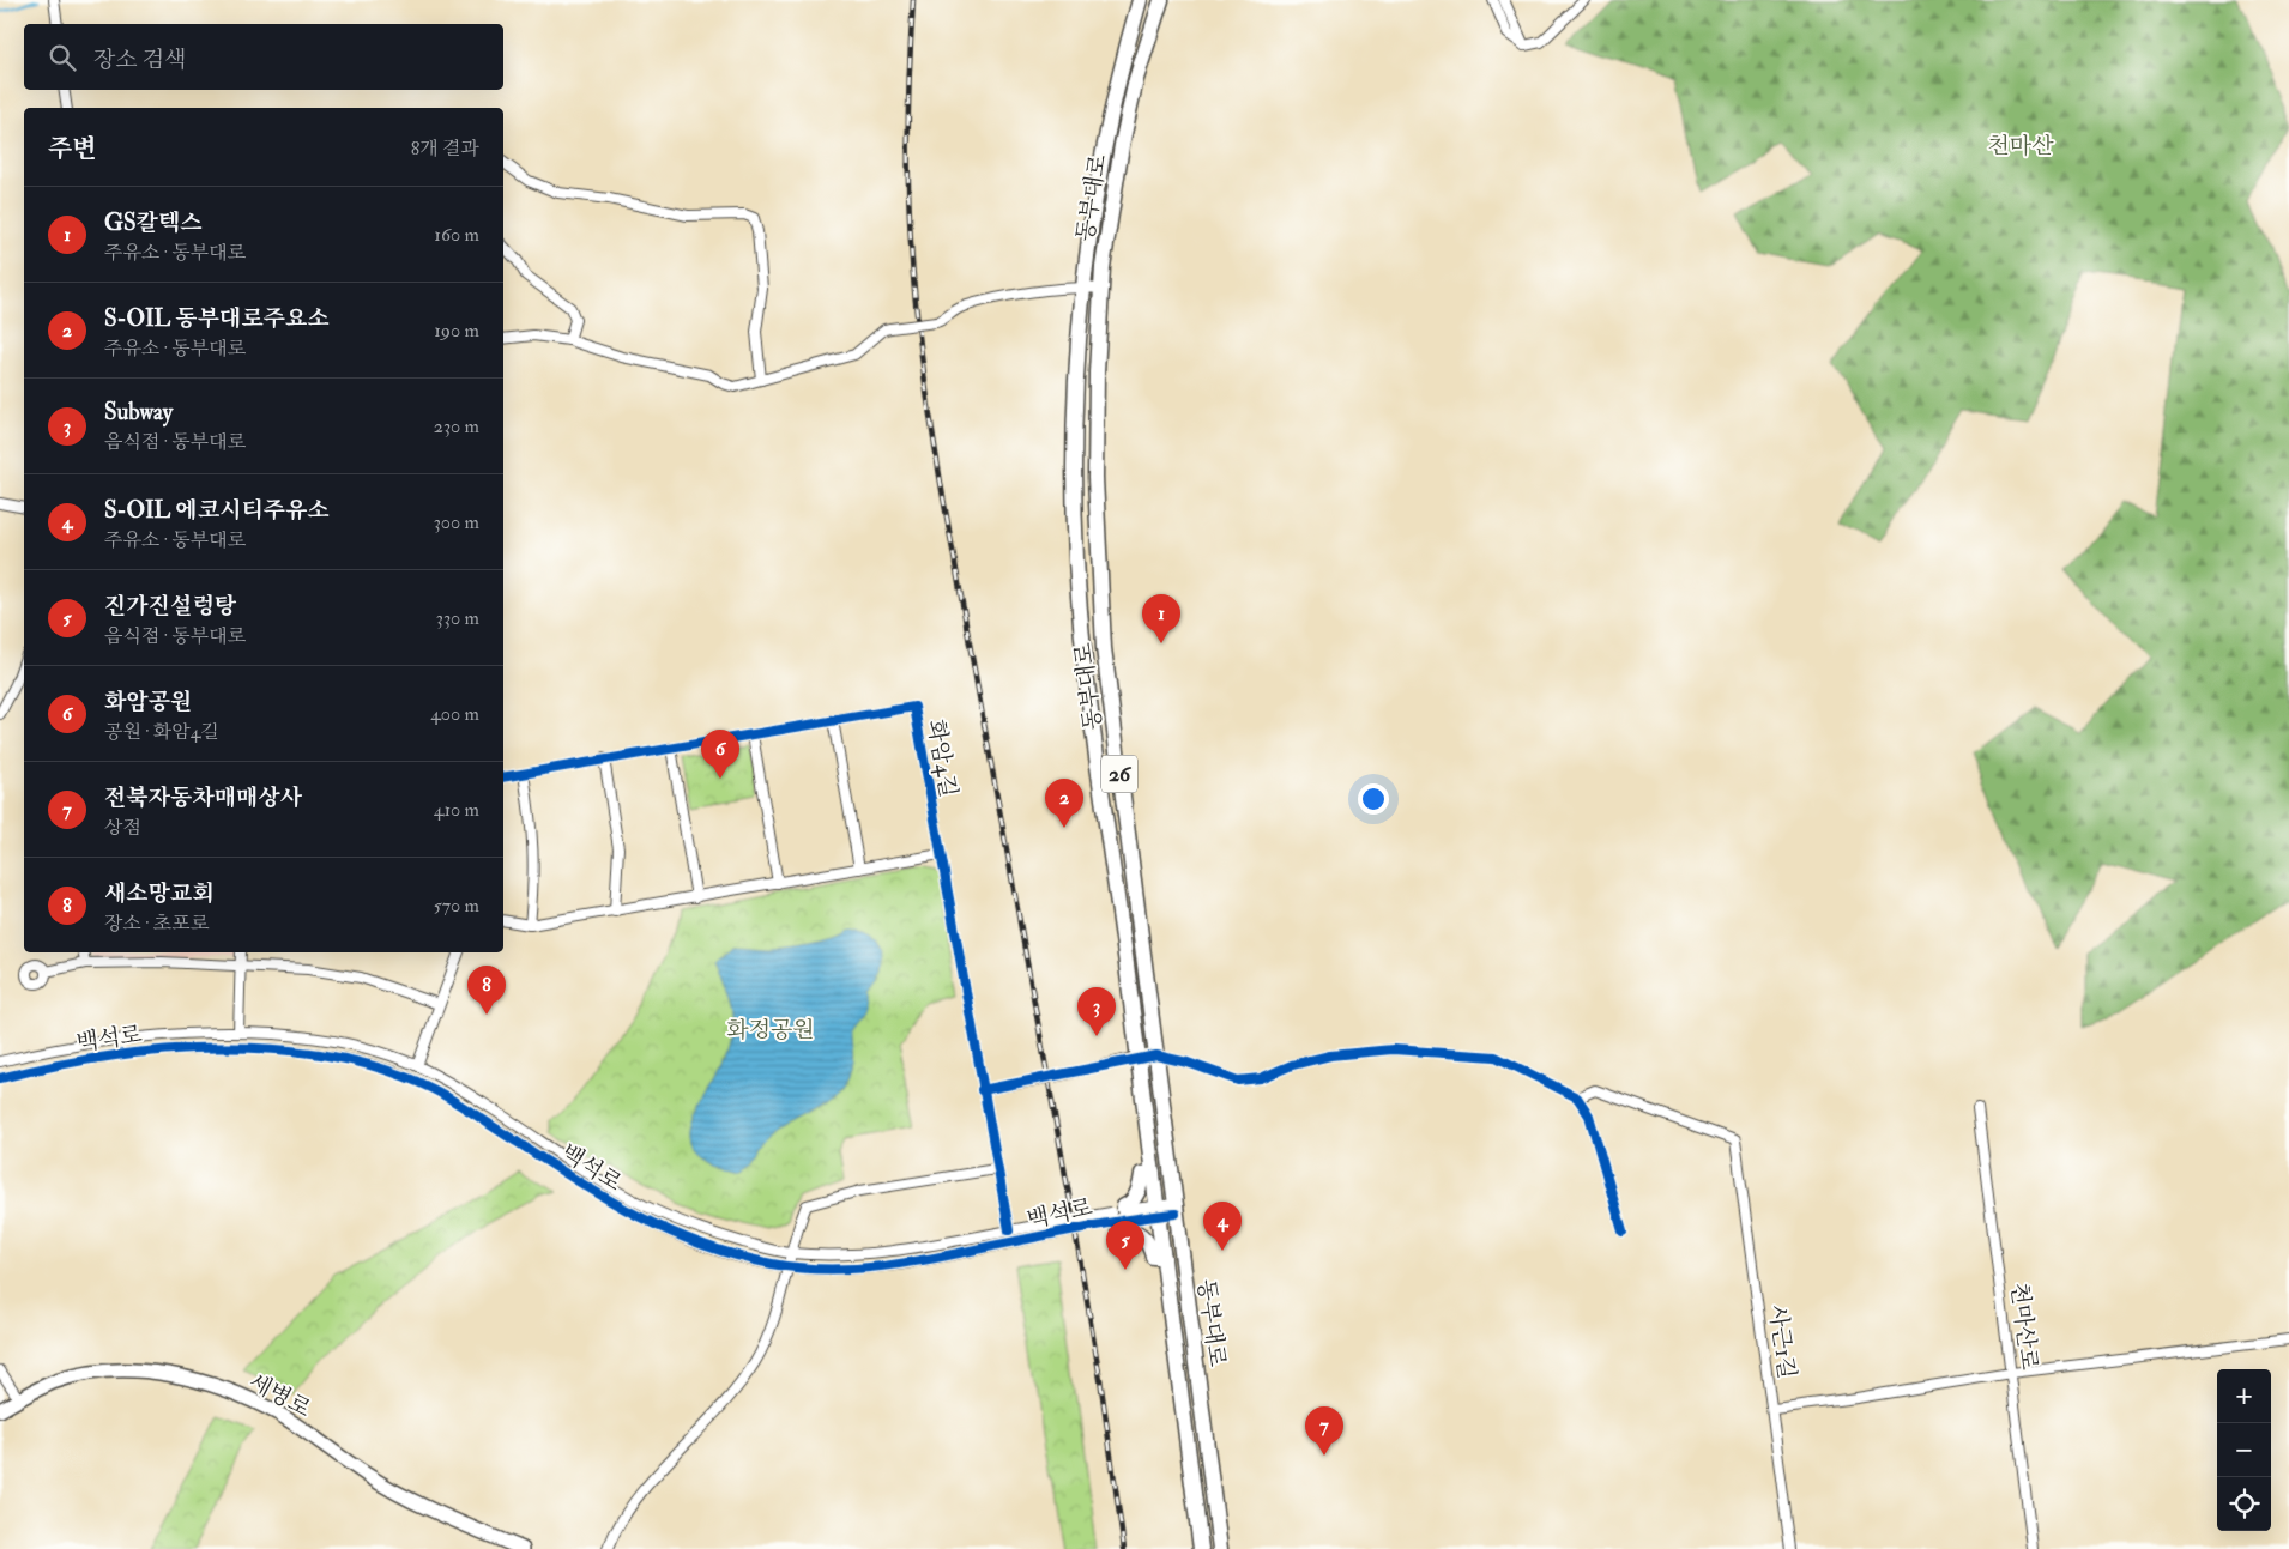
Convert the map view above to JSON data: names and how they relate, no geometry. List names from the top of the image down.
{
  "streets": {
    "main road": ["동부대로", "26"],
    "street": [
      "화암4길",
      "백석로",
      "천마산로",
      "사근1길",
      "세병로"
    ]
  },
  "crossings": [
    ["동부대로", "백석로"],
    ["화암4길", "백석로"]
  ],
  "parks": ["천마산", "화정공원"],
  "page": {
    "search": "장소 검색",
    "heading": ["주변", "8개 결과"],
    "list": [
      {
        "mark": "1",
        "name": "GS칼텍스",
        "note": "주유소 · 동부대로",
        "value": "160 m"
      },
      {
        "mark": "2",
        "name": "S-OIL 동부대로주요소",
        "note": "주유소 · 동부대로",
        "value": "190 m"
      },
      {
        "mark": "3",
        "name": "Subway",
        "note": "음식점 · 동부대로",
        "value": "230 m"
      },
      {
        "mark": "4",
        "name": "S-OIL 에코시티주유소",
        "note": "주유소 · 동부대로",
        "value": "300 m"
      },
      {
        "mark": "5",
        "name": "진가진설렁탕",
        "note": "음식점 · 동부대로",
        "value": "330 m"
      },
      {
        "mark": "6",
        "name": "화암공원",
        "note": "공원 · 화암4길",
        "value": "400 m"
      },
      {
        "mark": "7",
        "name": "전북자동차매매상사",
        "note": "상점",
        "value": "410 m"
      },
      {
        "mark": "8",
        "name": "새소망교회",
        "note": "장소 · 초포로",
        "value": "570 m"
      }
    ],
    "pins": [
      "1",
      "6",
      "2",
      "8",
      "3",
      "4",
      "5",
      "7"
    ],
    "map_buttons": ["+", "−"]
  }
}
